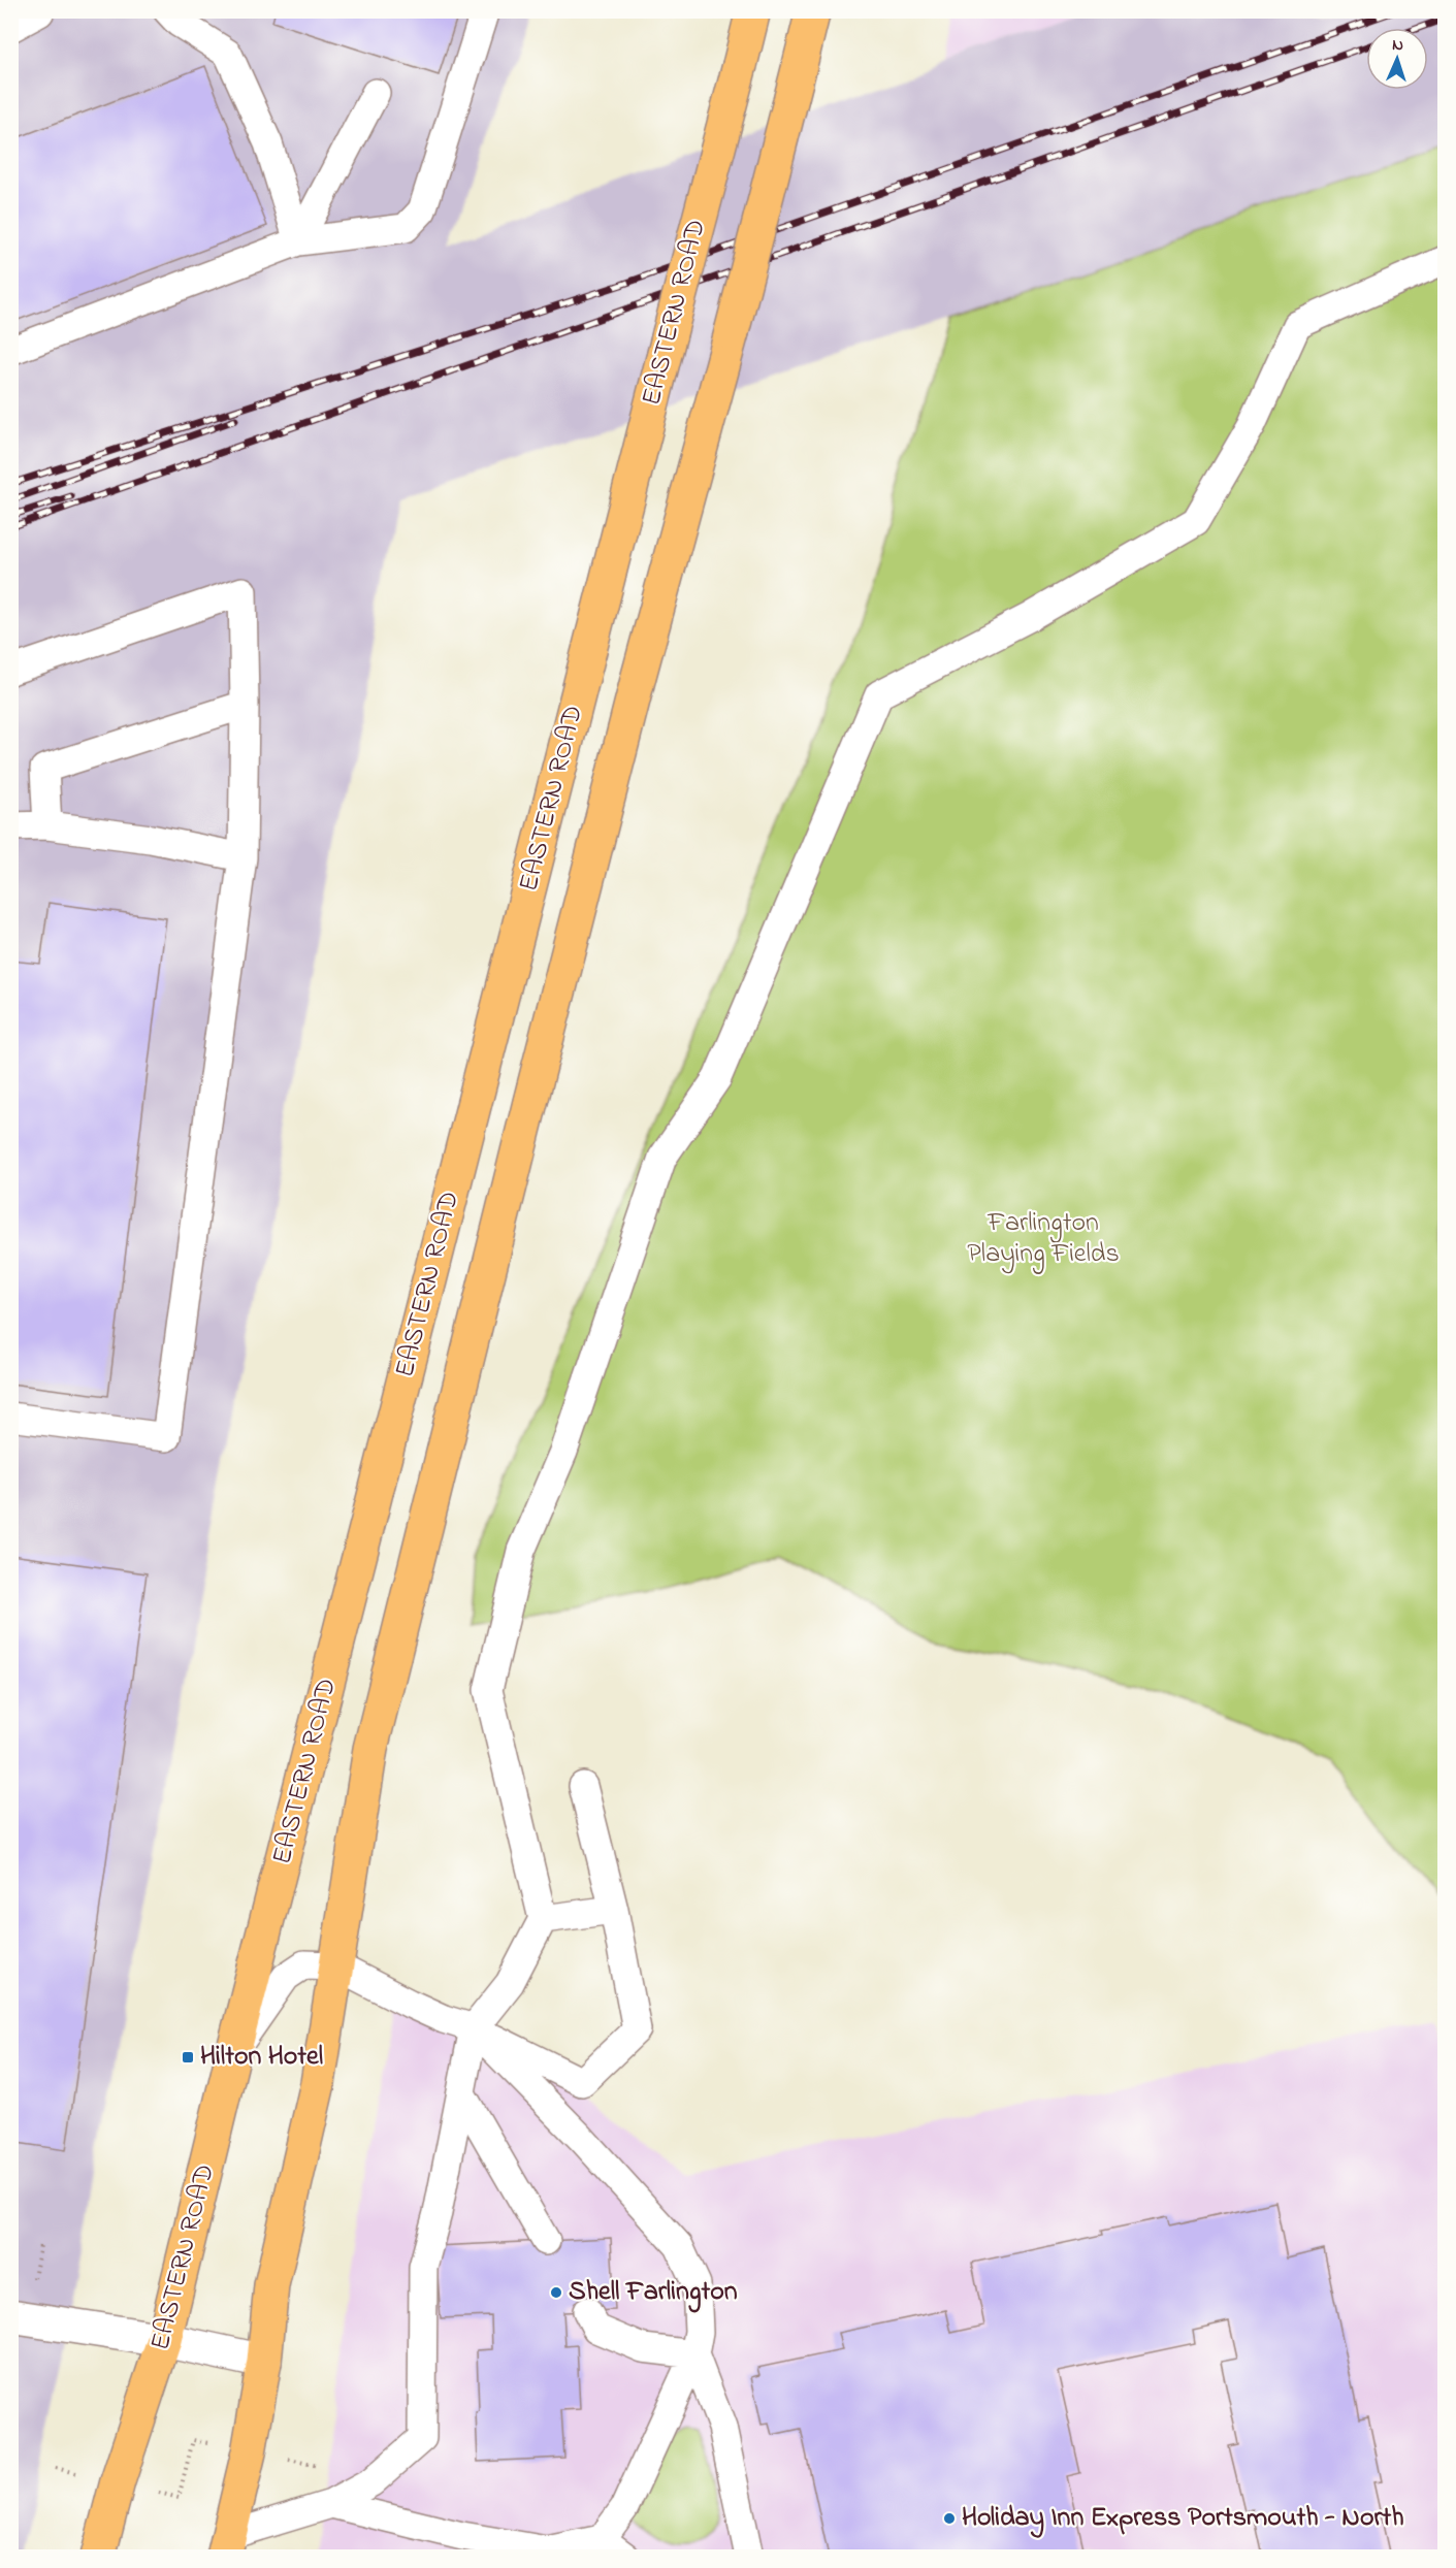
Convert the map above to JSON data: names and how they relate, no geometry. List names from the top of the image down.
{
  "streets": {
    "main road": ["EASTERN ROAD"]
  },
  "parks": ["Farlington Playing Fields"],
  "places": {
    "transit": ["Hilton Hotel"],
    "other": ["Shell Farlington", "Holiday Inn Express Portsmouth - North"]
  },
  "north": "top"
}
